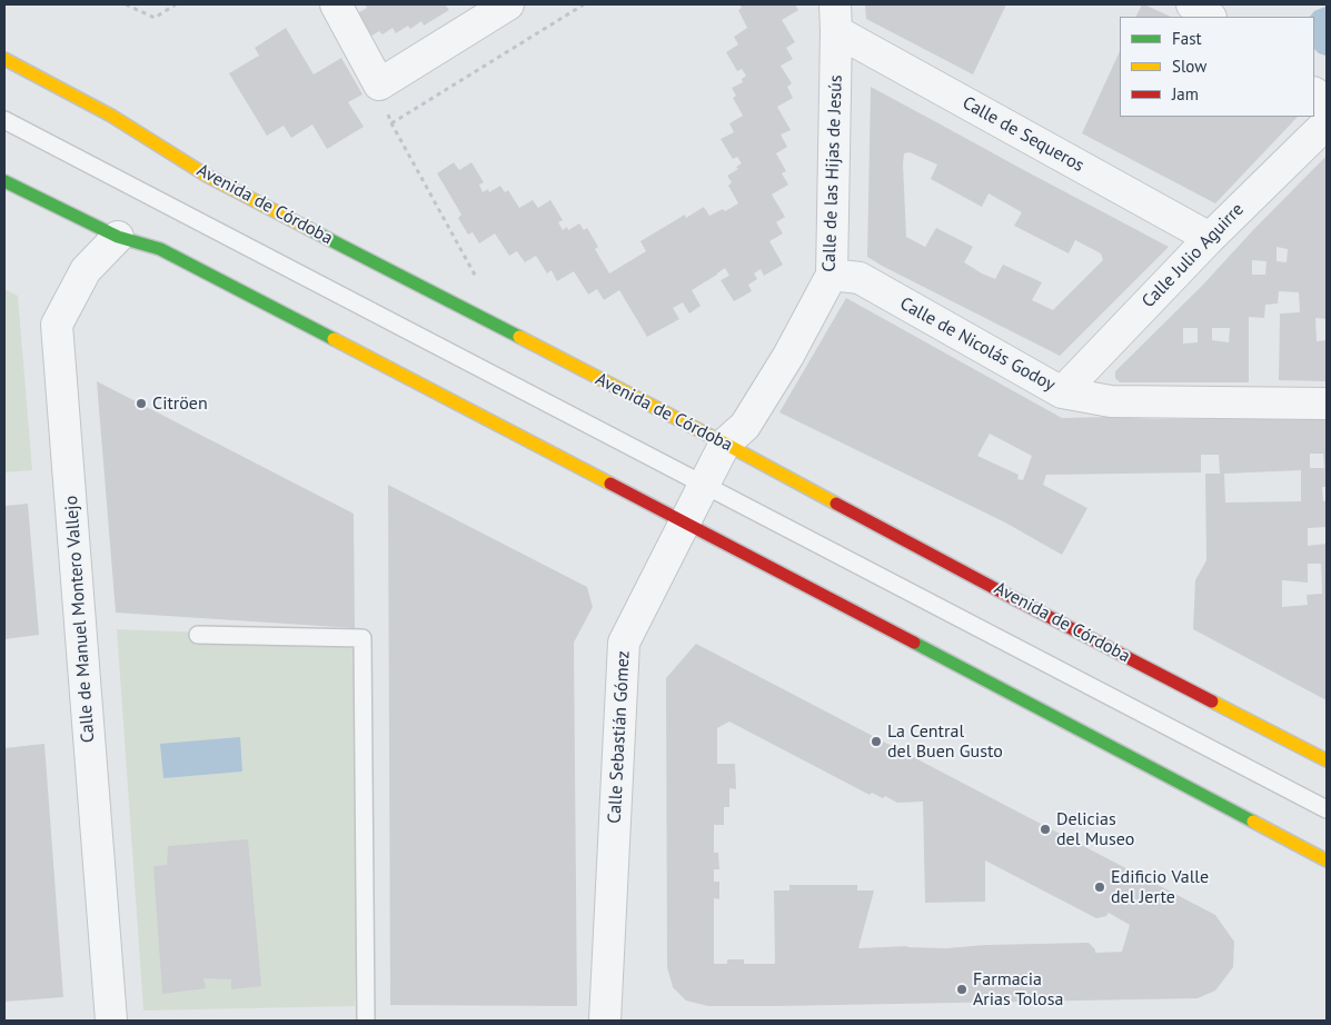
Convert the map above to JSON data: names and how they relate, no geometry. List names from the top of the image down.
{
  "streets": {
    "main road": ["Avenida de Córdoba"],
    "street": [
      "Calle de Sequeros",
      "Calle de las Hijas de Jesús",
      "Calle Julio Aguirre",
      "Calle de Nicolás Godoy",
      "Calle de Manuel Montero Vallejo",
      "Calle Sebastián Gómez"
    ]
  },
  "crossings": [
    ["Calle de Sequeros", "Calle de las Hijas de Jesús"],
    ["Calle de Sequeros", "Calle Julio Aguirre"],
    ["Calle de las Hijas de Jesús", "Avenida de Córdoba"],
    ["Calle de las Hijas de Jesús", "Calle de Nicolás Godoy"],
    ["Calle de las Hijas de Jesús", "Calle Sebastián Gómez"],
    ["Avenida de Córdoba", "Calle Sebastián Gómez"],
    ["Calle Julio Aguirre", "Calle de Nicolás Godoy"]
  ],
  "places": [
    "Citröen",
    "La Central del Buen Gusto",
    "Delicias del Museo",
    "Edificio Valle del Jerte",
    "Farmacia Arias Tolosa"
  ],
  "legend": ["Fast", "Slow", "Jam"]
}
